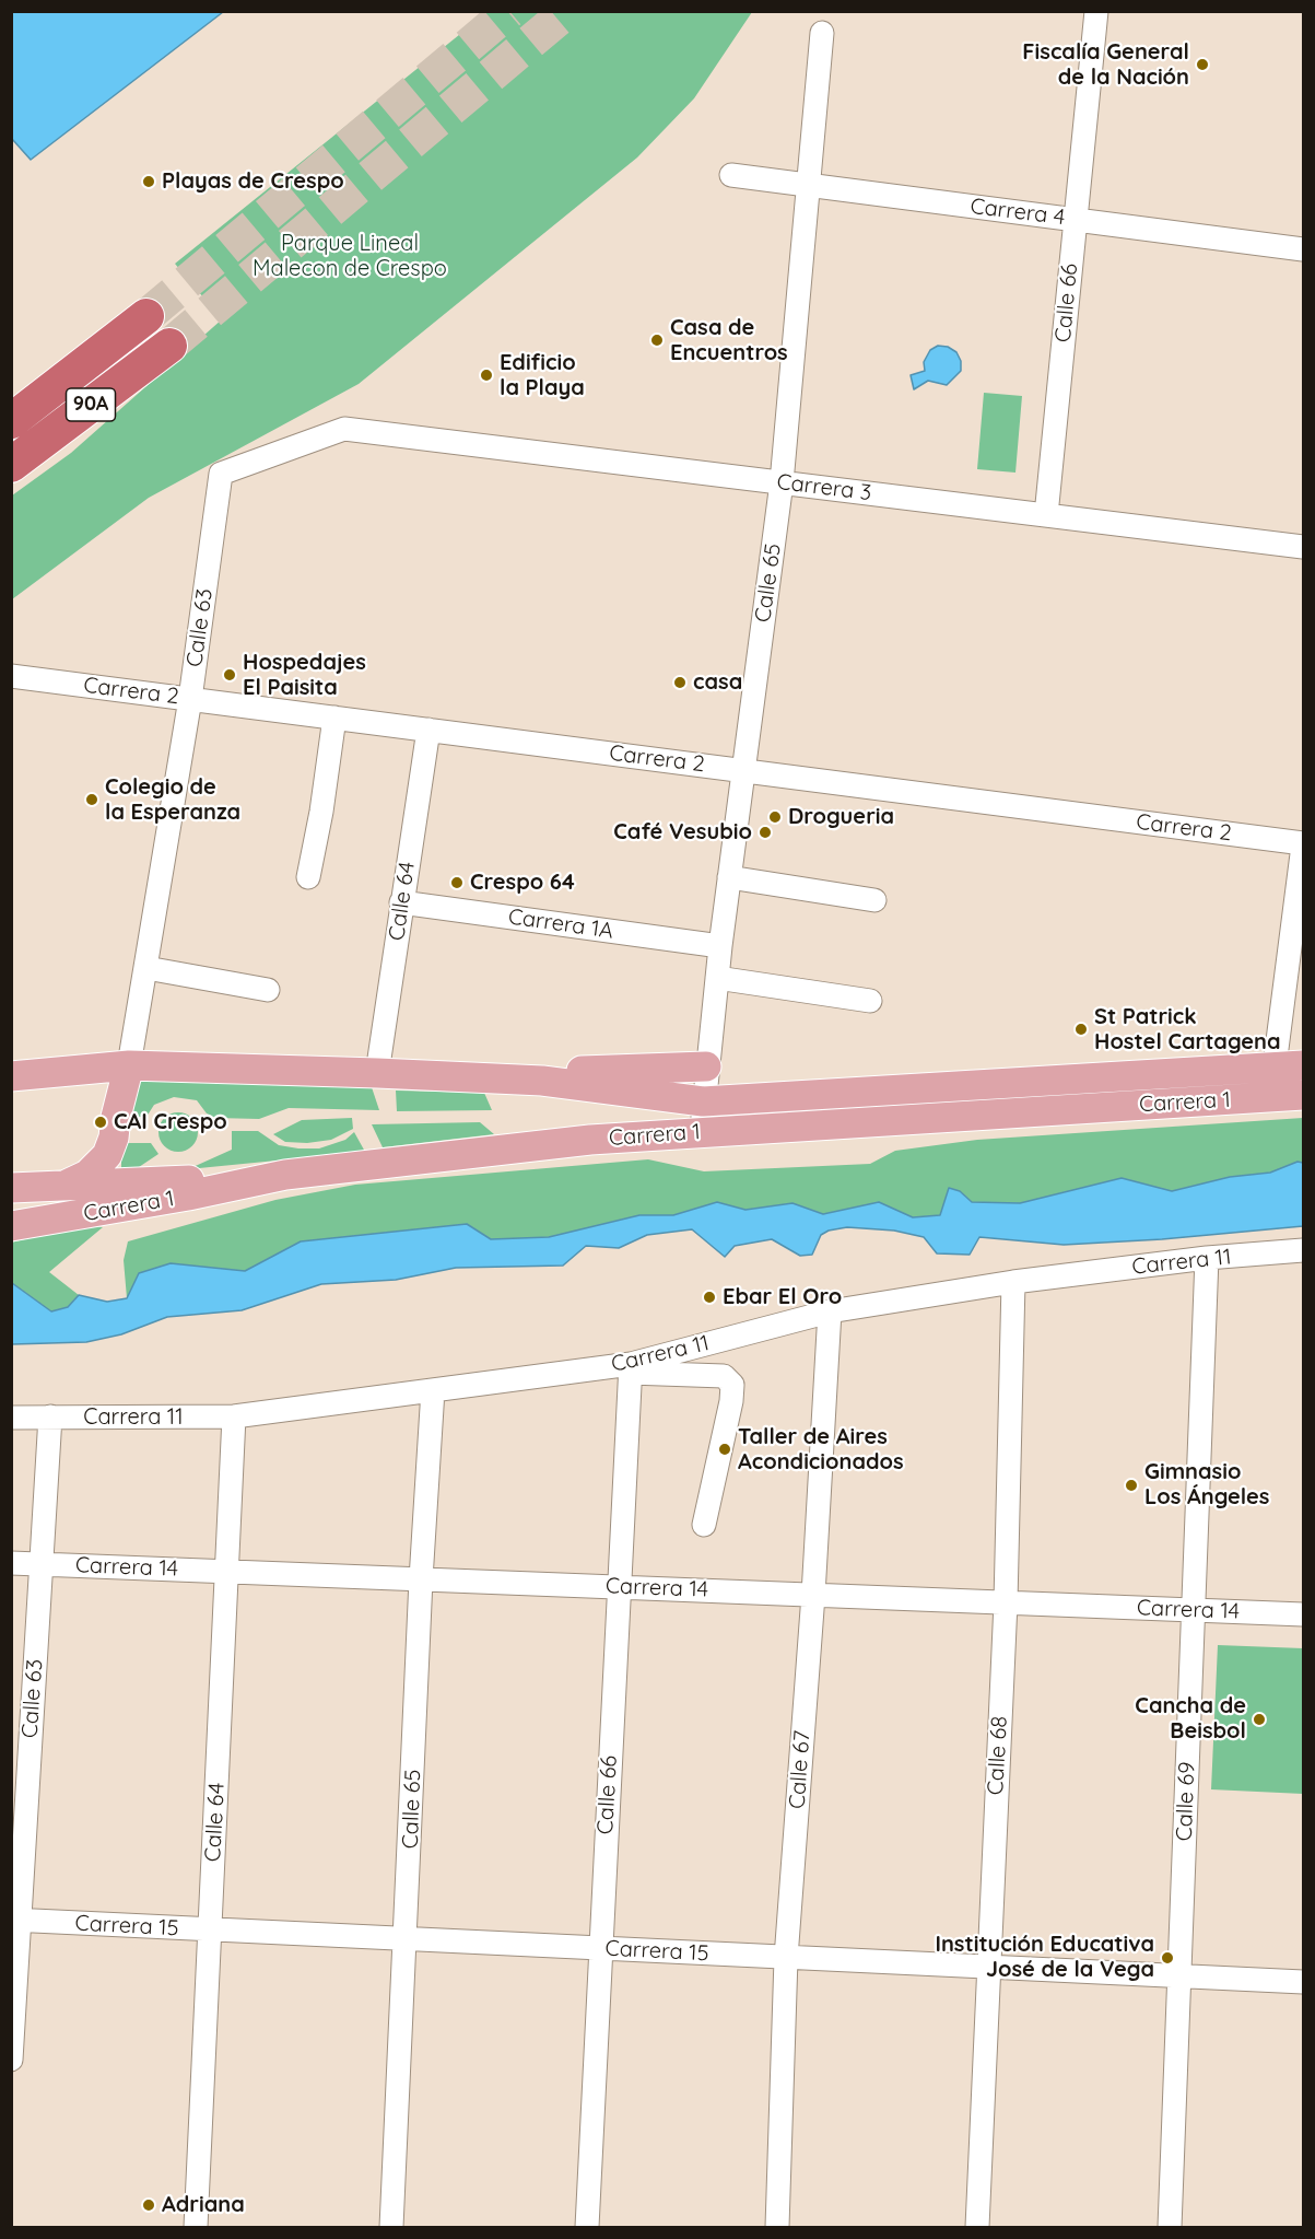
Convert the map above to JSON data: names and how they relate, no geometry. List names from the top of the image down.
{
  "streets": {
    "highway": ["90A"],
    "main road": ["Carrera 1"],
    "street": [
      "Carrera 4",
      "Calle 66",
      "Carrera 3",
      "Calle 65",
      "Calle 63",
      "Carrera 2",
      "Calle 64",
      "Carrera 1A",
      "Carrera 11",
      "Carrera 14",
      "Calle 68",
      "Calle 67",
      "Calle 69",
      "Carrera 15"
    ]
  },
  "crossings": [
    ["Carrera 4", "Calle 66"],
    ["Carrera 4", "Calle 65"],
    ["Calle 66", "Carrera 3"],
    ["Calle 66", "Carrera 11"],
    ["Calle 66", "Carrera 14"],
    ["Calle 66", "Carrera 15"],
    ["Carrera 3", "Calle 65"],
    ["Carrera 3", "Calle 63"],
    ["Calle 65", "Carrera 2"],
    ["Calle 65", "Carrera 1A"],
    ["Calle 65", "Carrera 1"],
    ["Calle 65", "Carrera 11"],
    ["Calle 65", "Carrera 14"],
    ["Calle 65", "Carrera 15"],
    ["Calle 63", "Carrera 2"],
    ["Calle 63", "Carrera 1"],
    ["Calle 63", "Carrera 11"],
    ["Calle 63", "Carrera 14"],
    ["Calle 63", "Carrera 15"],
    ["Carrera 2", "Calle 64"],
    ["Calle 64", "Carrera 1A"],
    ["Calle 64", "Carrera 1"],
    ["Calle 64", "Carrera 11"],
    ["Calle 64", "Carrera 14"],
    ["Calle 64", "Carrera 15"],
    ["Carrera 11", "Calle 68"],
    ["Carrera 11", "Calle 67"],
    ["Carrera 11", "Calle 69"],
    ["Carrera 14", "Calle 68"],
    ["Carrera 14", "Calle 67"],
    ["Carrera 14", "Calle 69"],
    ["Calle 68", "Carrera 15"],
    ["Calle 67", "Carrera 15"],
    ["Calle 69", "Carrera 15"]
  ],
  "parks": ["Parque Lineal Malecon de Crespo"],
  "places": [
    "Fiscalía General de la Nación",
    "Playas de Crespo",
    "Casa de Encuentros",
    "Edificio la Playa",
    "Hospedajes El Paisita",
    "casa",
    "Colegio de la Esperanza",
    "Drogueria",
    "Café Vesubio",
    "Crespo 64",
    "St Patrick Hostel Cartagena",
    "CAI Crespo",
    "Ebar El Oro",
    "Taller de Aires Acondicionados",
    "Gimnasio Los Ángeles",
    "Cancha de Beisbol",
    "Institución Educativa José de la Vega",
    "Adriana"
  ]
}
